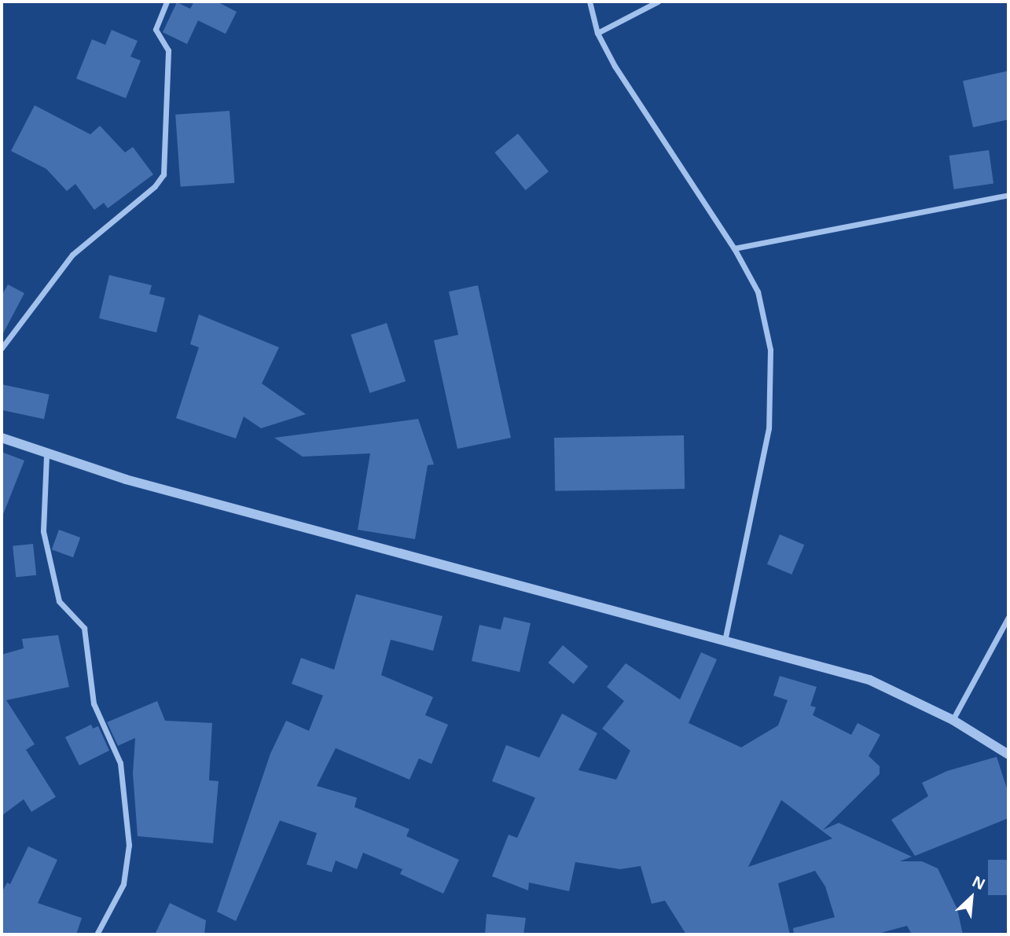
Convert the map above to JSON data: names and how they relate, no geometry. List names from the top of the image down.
{
  "north": "top right"
}
